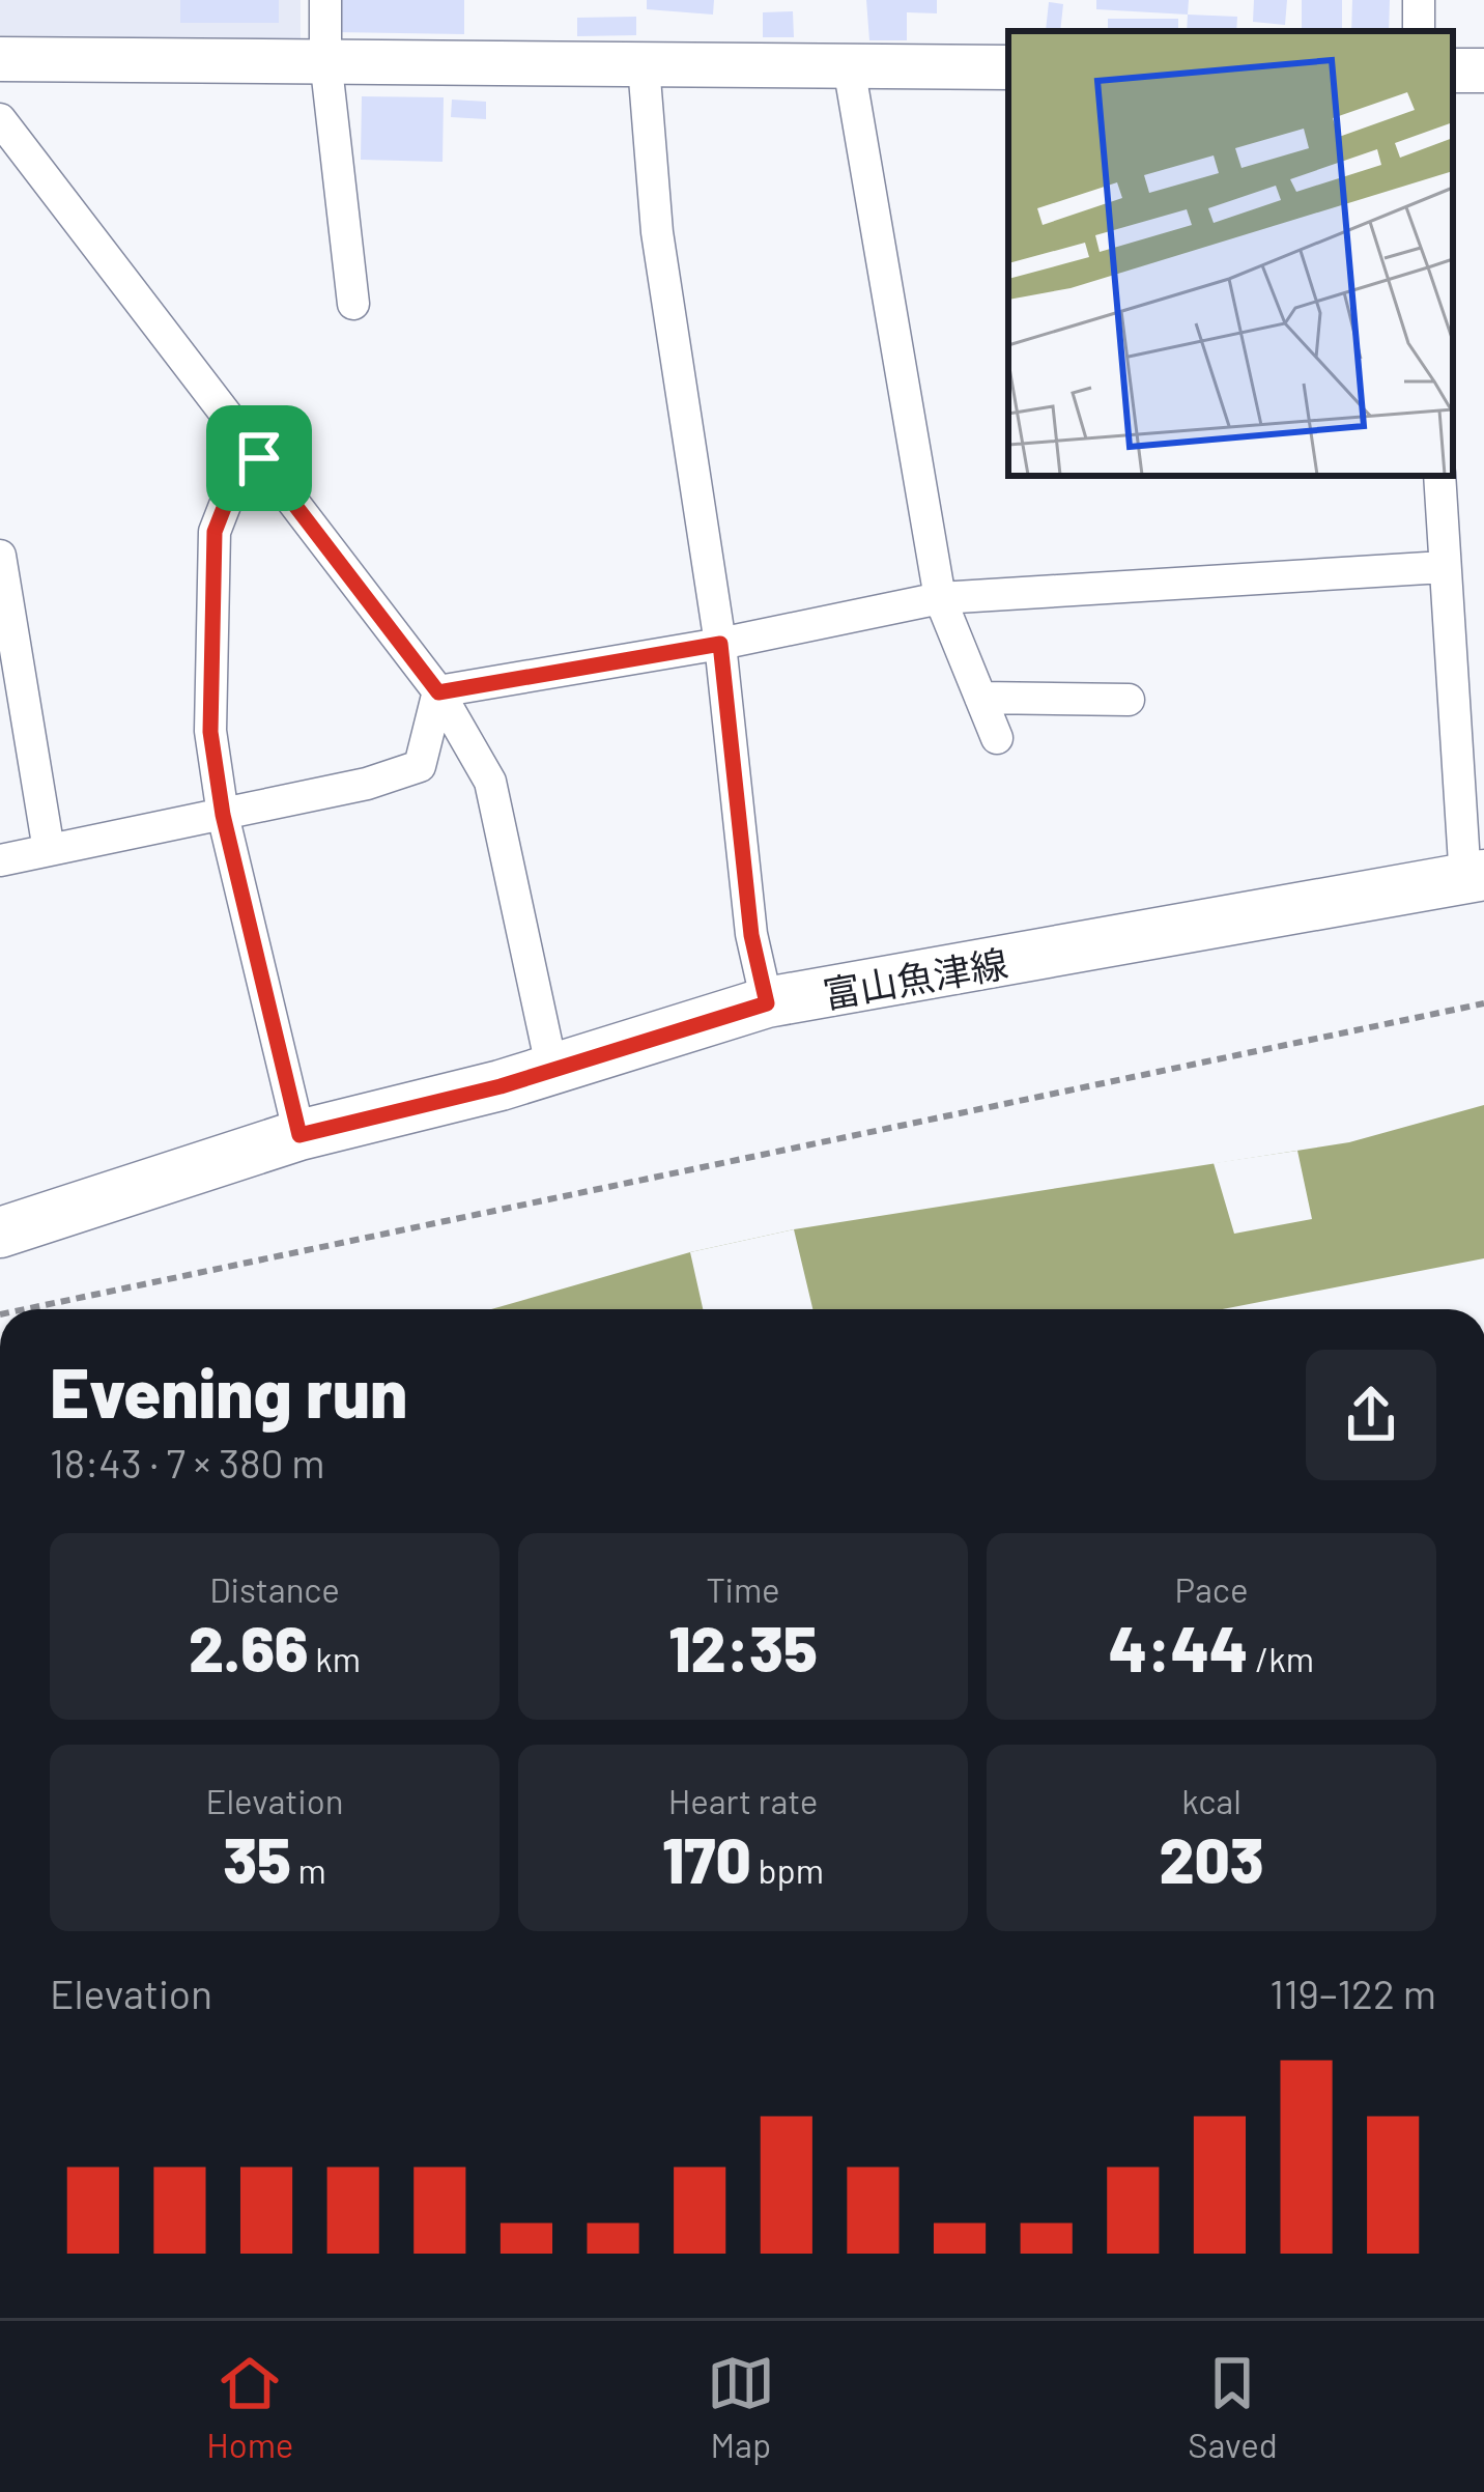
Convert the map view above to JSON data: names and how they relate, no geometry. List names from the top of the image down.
{
  "streets": {
    "main road": ["富山魚津線"]
  },
  "page": {
    "heading": ["Evening run", "18:43 · 7 × 380 m"],
    "stats": [
      ["Distance", "2.66 km"],
      ["Time", "12:35"],
      ["Pace", "4:44 /km"],
      ["Elevation", "35 m"],
      ["Heart rate", "170 bpm"],
      ["kcal", "203"]
    ],
    "chart": ["Elevation", "119–122 m"],
    "tabs": ["Home", "Map", "Saved"]
  }
}
